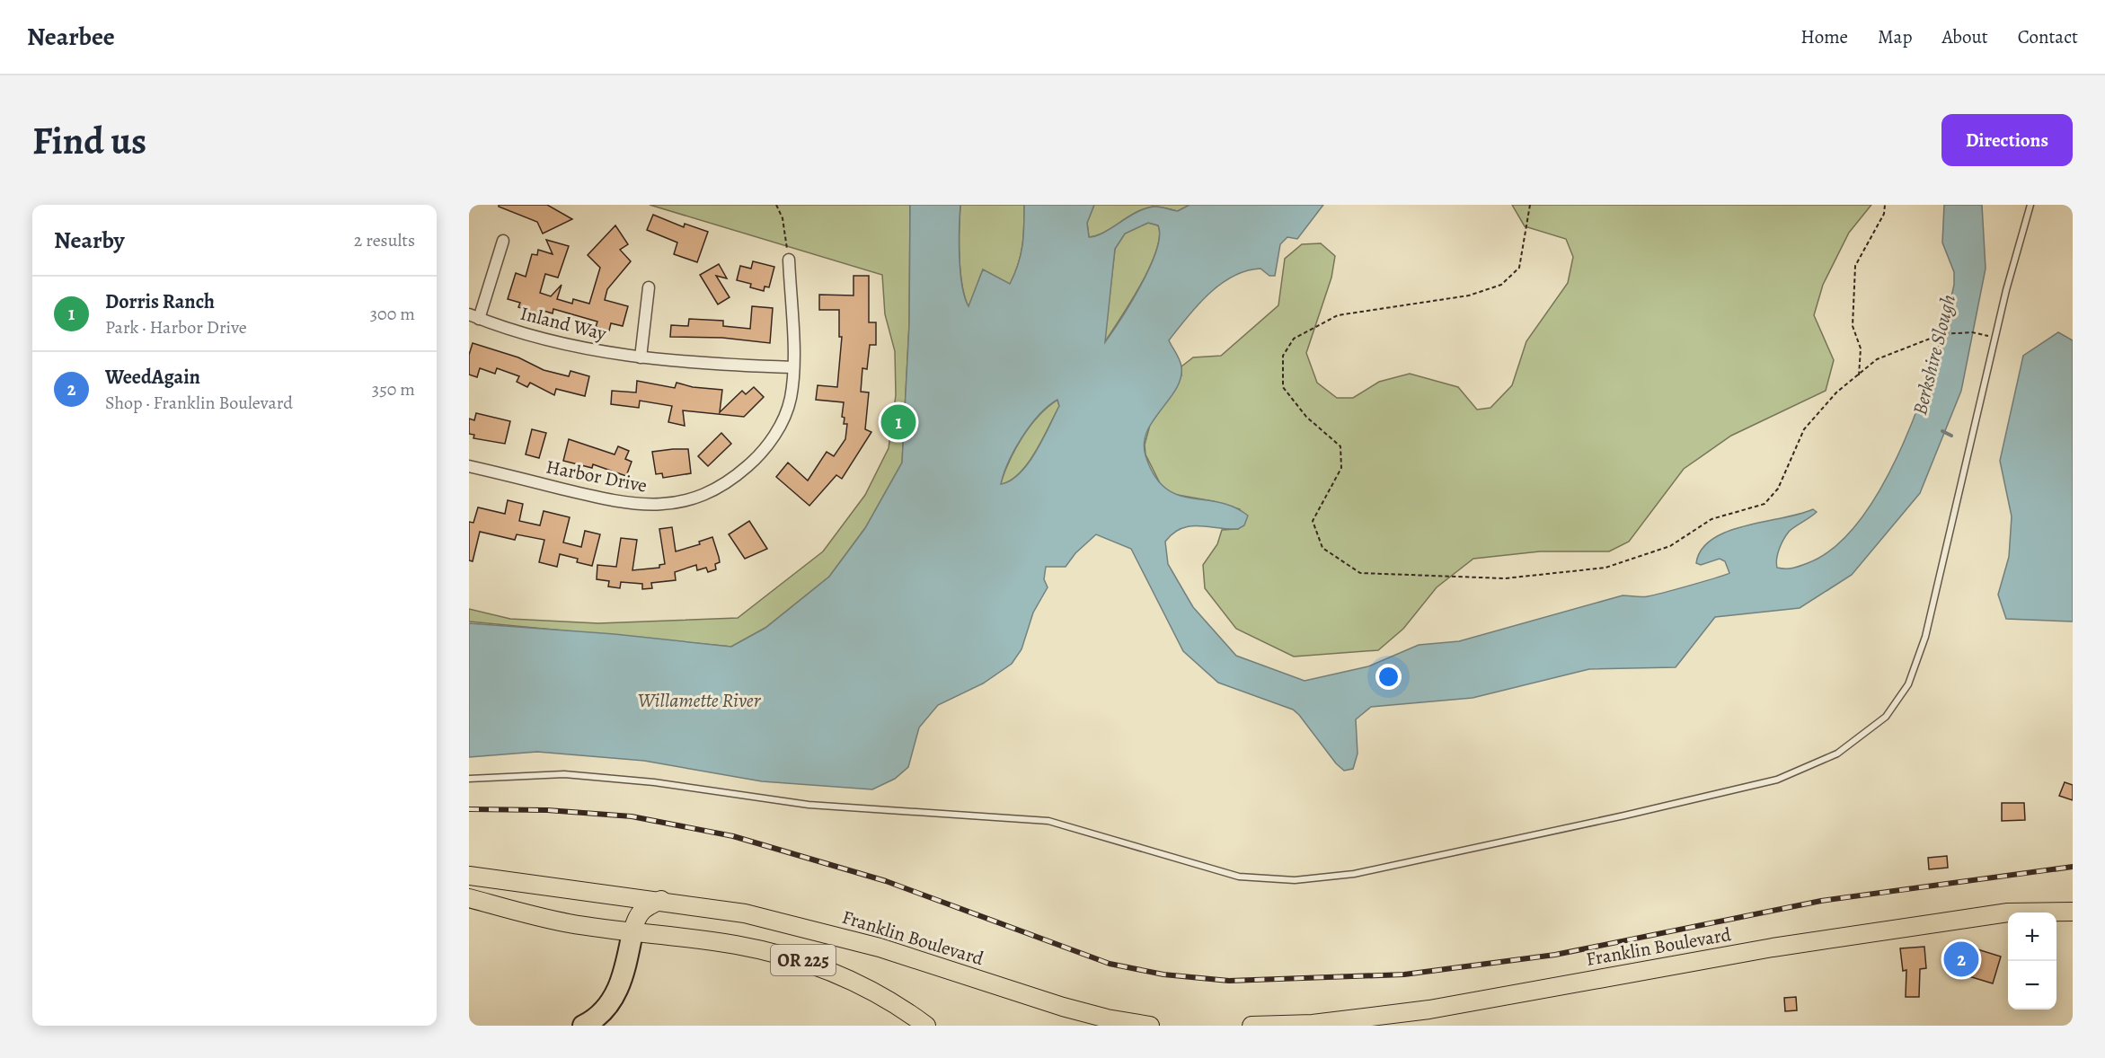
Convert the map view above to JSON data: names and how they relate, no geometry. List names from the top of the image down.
{
  "streets": {
    "main road": ["Franklin Boulevard", "OR 225"],
    "street": ["Inland Way", "Harbor Drive"]
  },
  "crossings": [
    ["Inland Way", "Harbor Drive"]
  ],
  "water": ["Berkshire Slough", "Willamette River"],
  "page": {
    "header": "Nearbee",
    "nav": [
      "Home",
      "Map",
      "About",
      "Contact"
    ],
    "buttons": "Directions",
    "title": "Find us",
    "heading": ["Nearby", "2 results"],
    "list": [
      {
        "mark": "1",
        "name": "Dorris Ranch",
        "note": "Park · Harbor Drive",
        "value": "300 m"
      },
      {
        "mark": "2",
        "name": "WeedAgain",
        "note": "Shop · Franklin Boulevard",
        "value": "350 m"
      }
    ],
    "pins": ["1", "2"],
    "map_buttons": ["+", "−"]
  }
}
